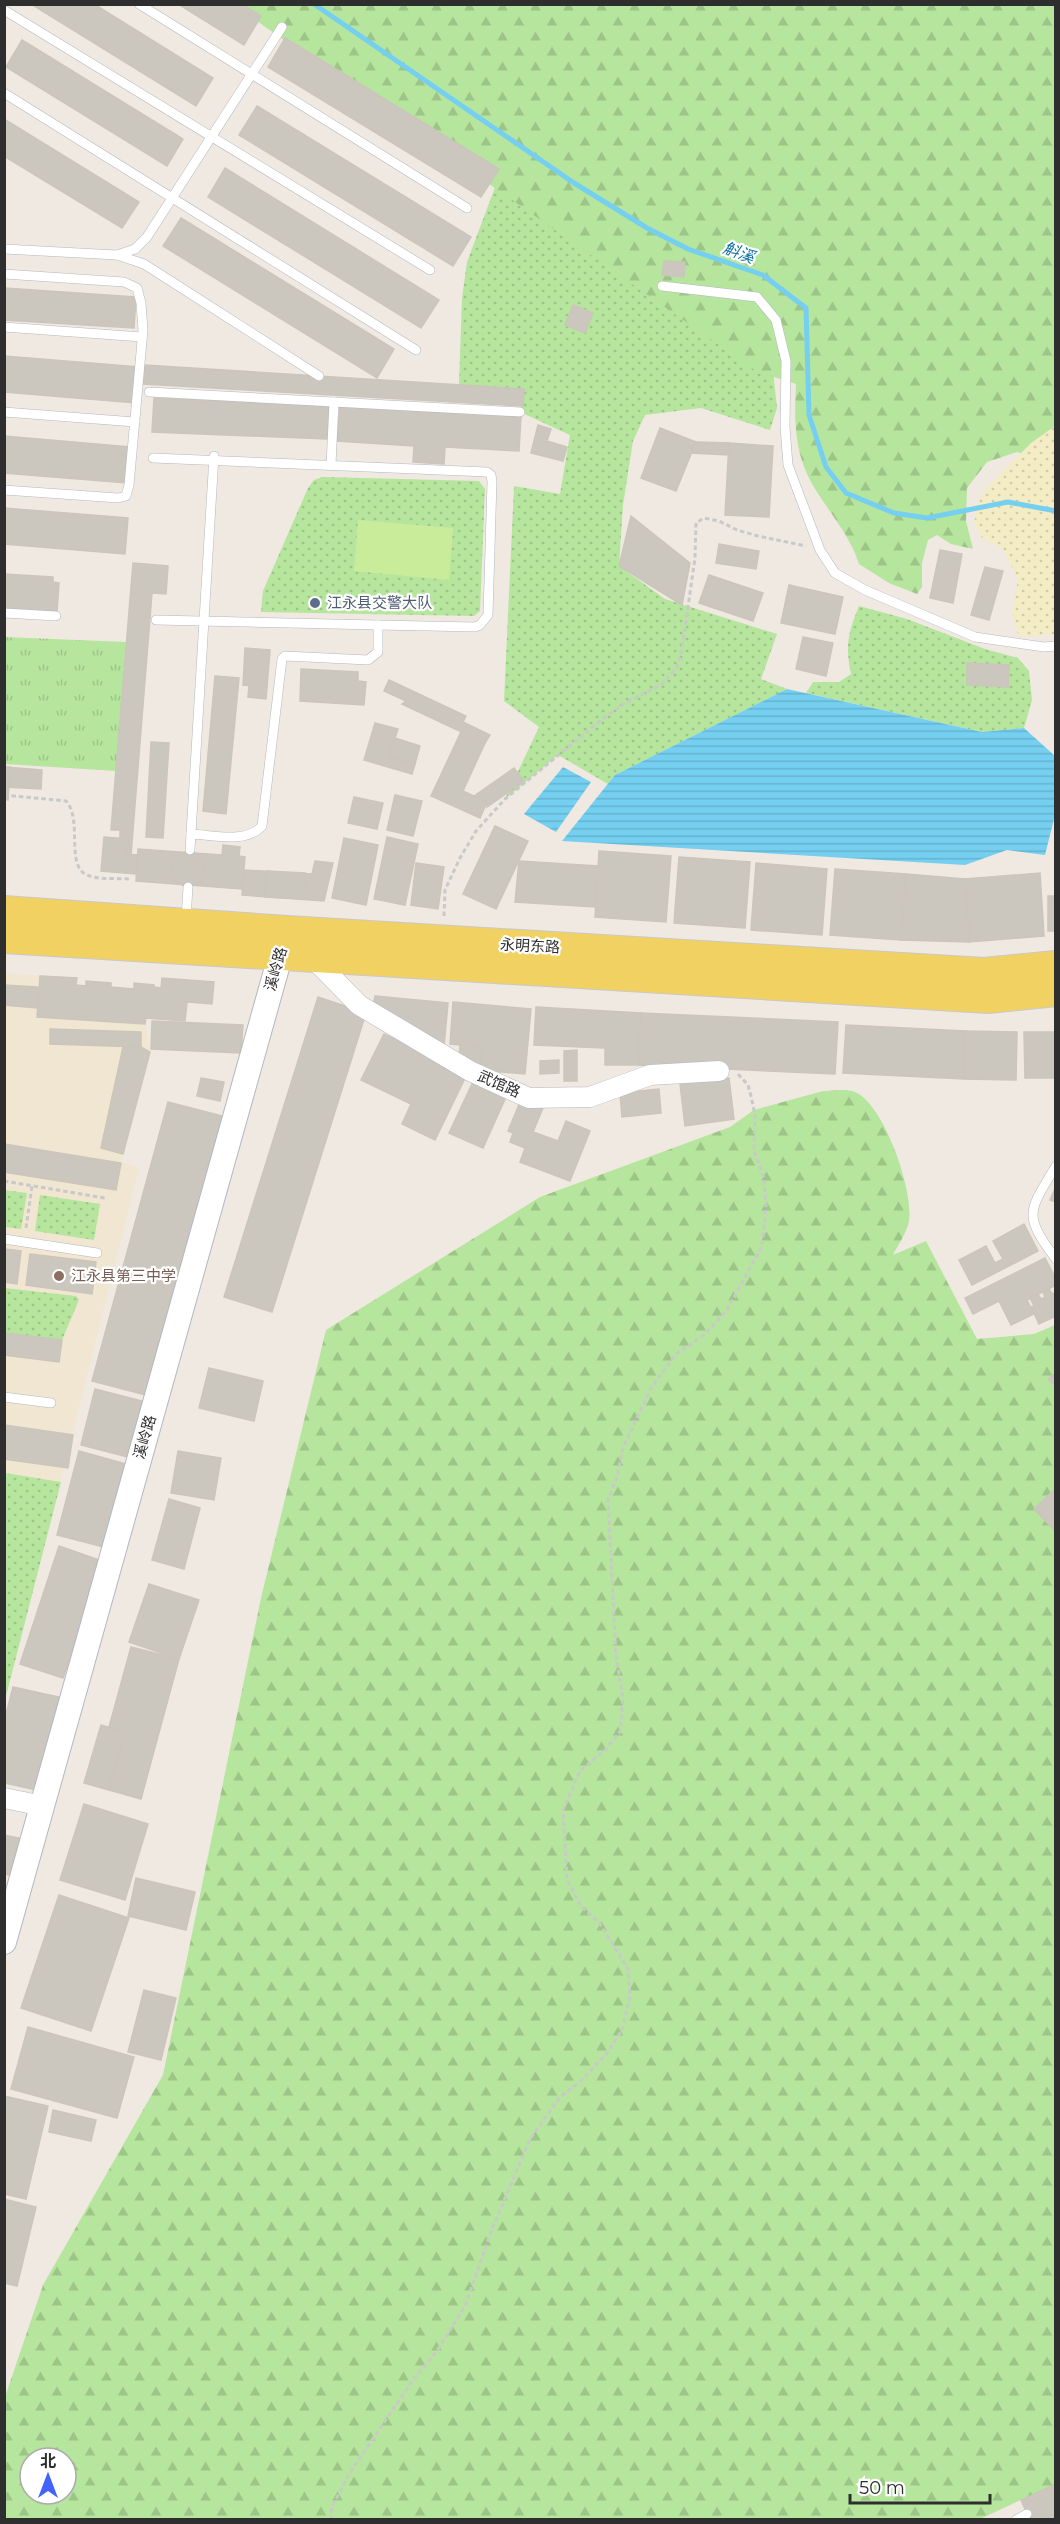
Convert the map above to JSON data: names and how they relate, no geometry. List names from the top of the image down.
{
  "streets": {
    "main road": ["永明东路"],
    "street": ["溪岭路", "武馆路"]
  },
  "crossings": [
    ["永明东路", "溪岭路"],
    ["永明东路", "武馆路"]
  ],
  "water": ["斛溪"],
  "places": ["江永县交警大队", "江永县第三中学"],
  "scale_bar": "50 m",
  "north": "top"
}
